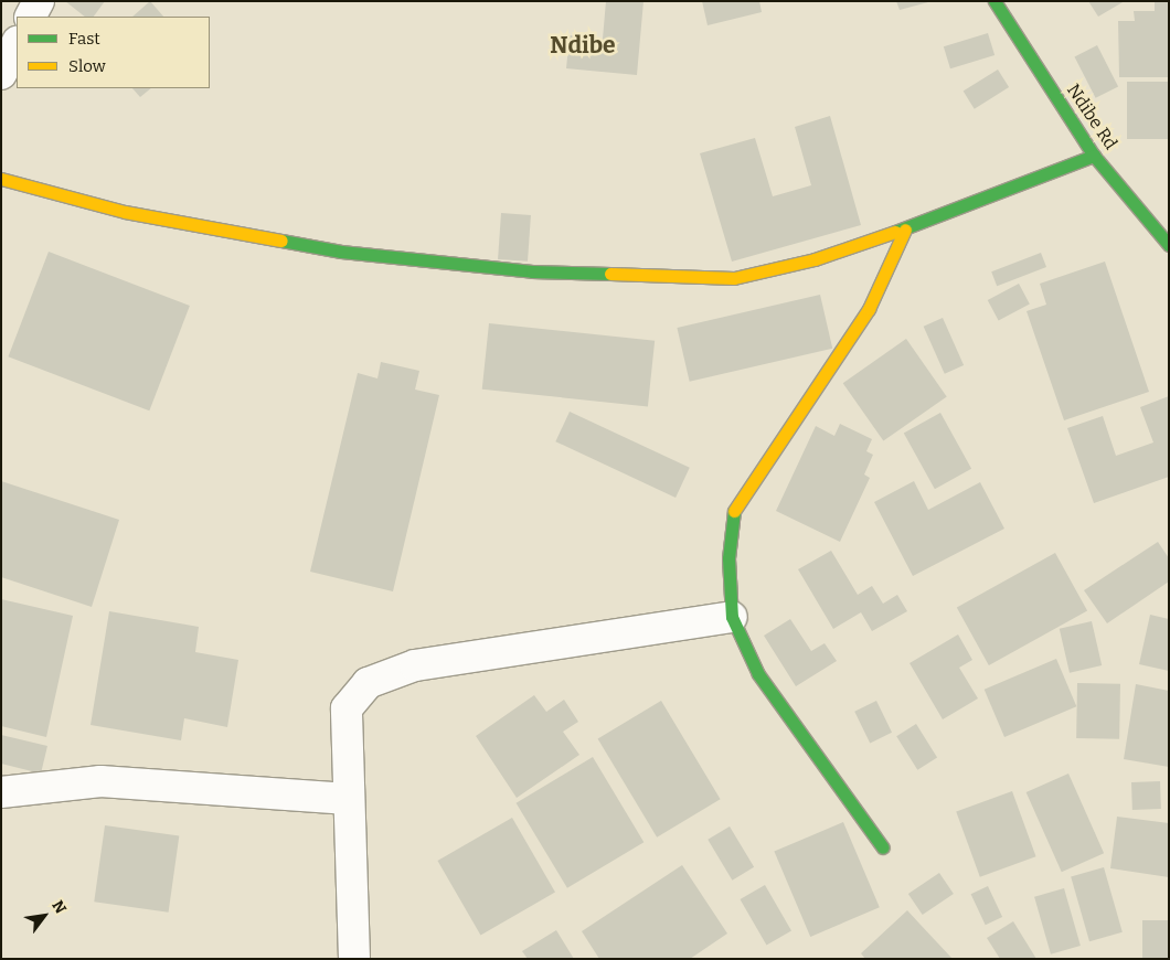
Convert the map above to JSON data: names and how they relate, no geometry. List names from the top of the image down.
{
  "streets": {
    "street": ["Ndibe Rd"]
  },
  "districts": ["Ndibe"],
  "legend": ["Fast", "Slow"],
  "north": "top right"
}
